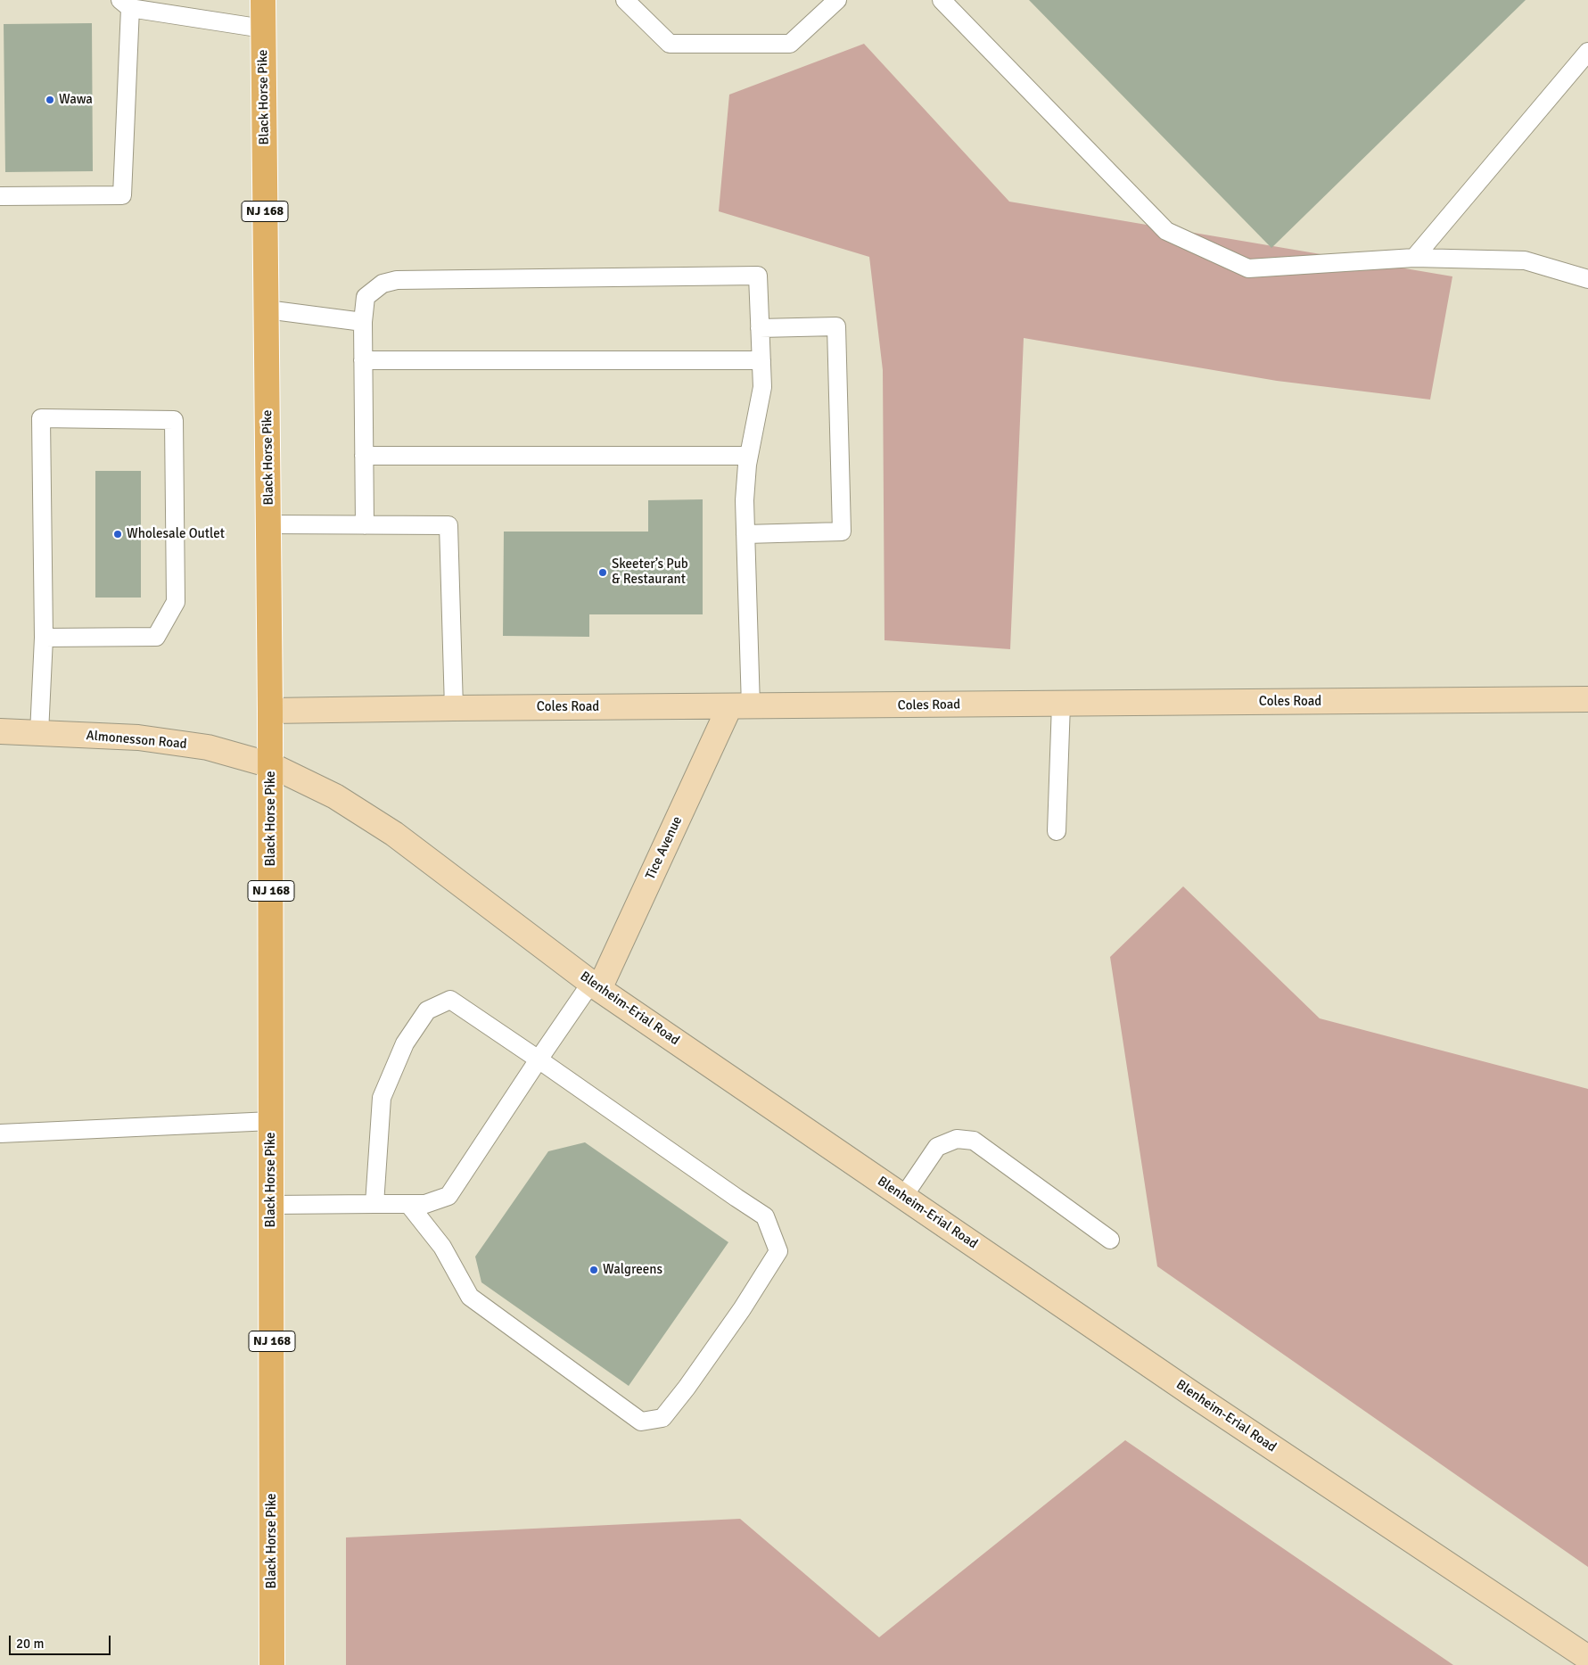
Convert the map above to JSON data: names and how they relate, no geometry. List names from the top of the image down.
{
  "streets": {
    "main road": [
      "Black Horse Pike",
      "NJ 168",
      "Coles Road",
      "Almonesson Road",
      "Tice Avenue",
      "Blenheim-Erial Road"
    ]
  },
  "crossings": [
    ["Black Horse Pike", "Coles Road"],
    ["Black Horse Pike", "Almonesson Road"],
    ["Black Horse Pike", "Blenheim-Erial Road"],
    ["Coles Road", "Tice Avenue"],
    ["Almonesson Road", "Blenheim-Erial Road"],
    ["Tice Avenue", "Blenheim-Erial Road"]
  ],
  "places": [
    "Wawa",
    "Wholesale Outlet",
    "Skeeter’s Pub & Restaurant",
    "Walgreens"
  ],
  "scale_bar": "20 m"
}
